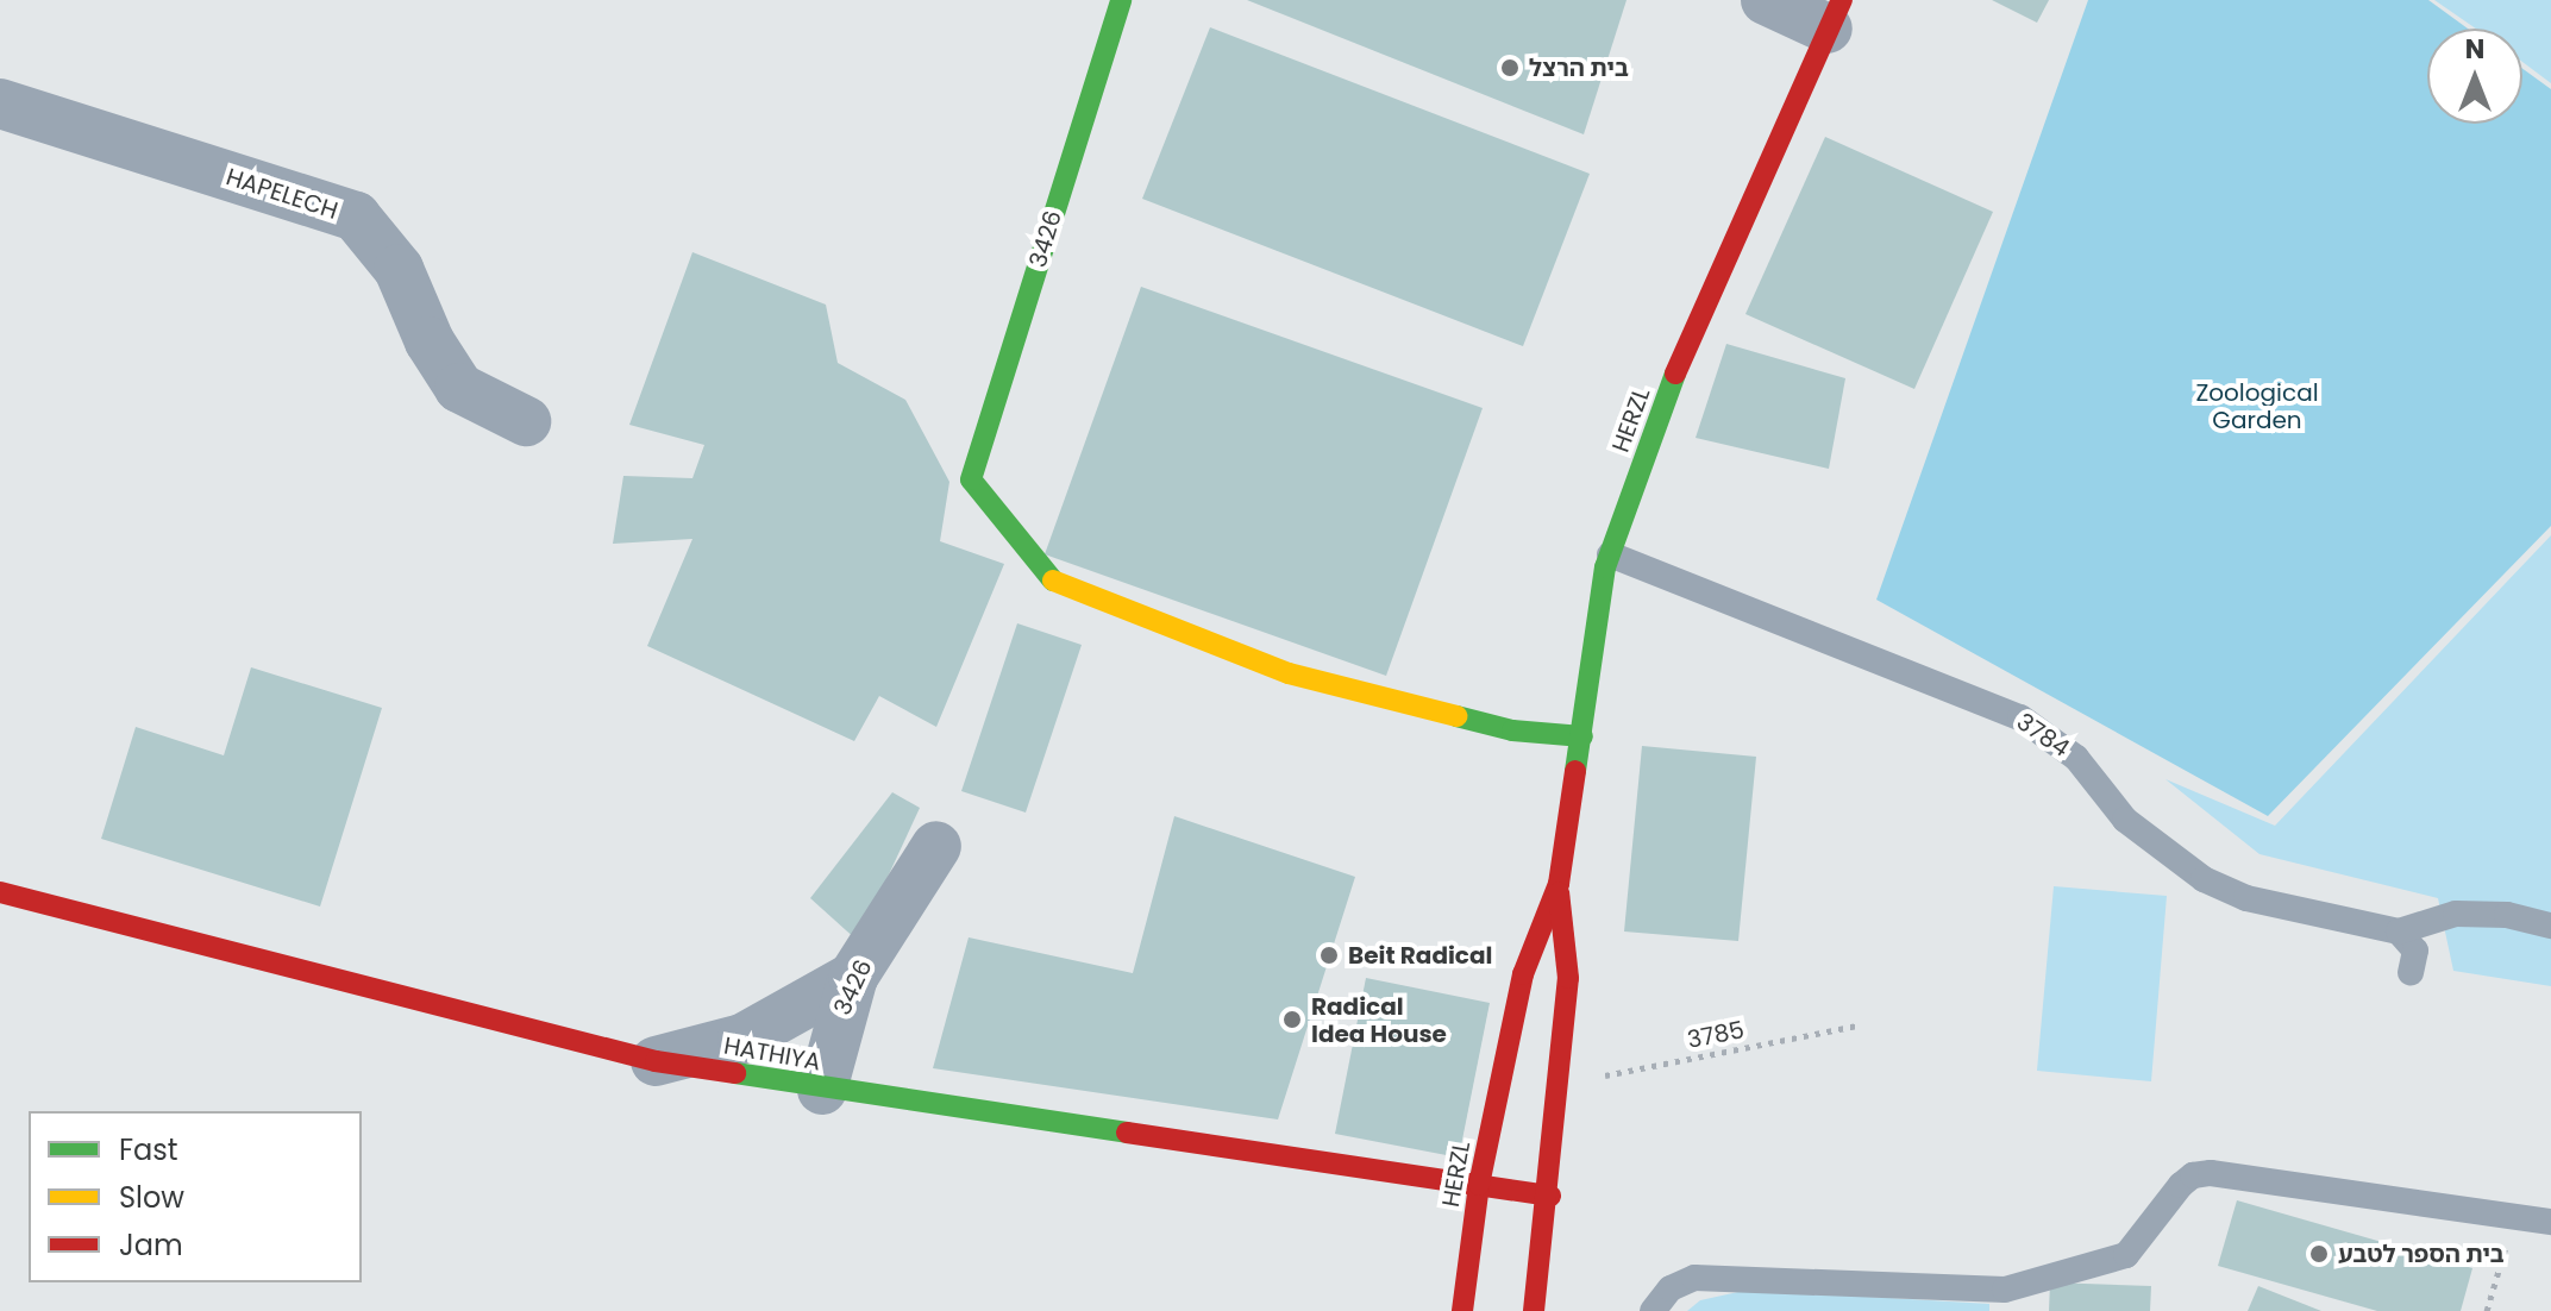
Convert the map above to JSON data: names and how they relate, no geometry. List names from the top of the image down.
{
  "streets": {
    "street": [
      "HAPELECH",
      "3426",
      "HERZL",
      "HATHIYA"
    ],
    "lane": ["3784"],
    "path": ["3785"]
  },
  "crossings": [
    ["3426", "HERZL"],
    ["3426", "HATHIYA"],
    ["HERZL", "3784"],
    ["HERZL", "HATHIYA"]
  ],
  "parks": ["Zoological Garden"],
  "places": [
    "בית הרצל",
    "Beit Radical",
    "Radical Idea House",
    "בית הספר לטבע"
  ],
  "legend": ["Fast", "Slow", "Jam"],
  "north": "top"
}
